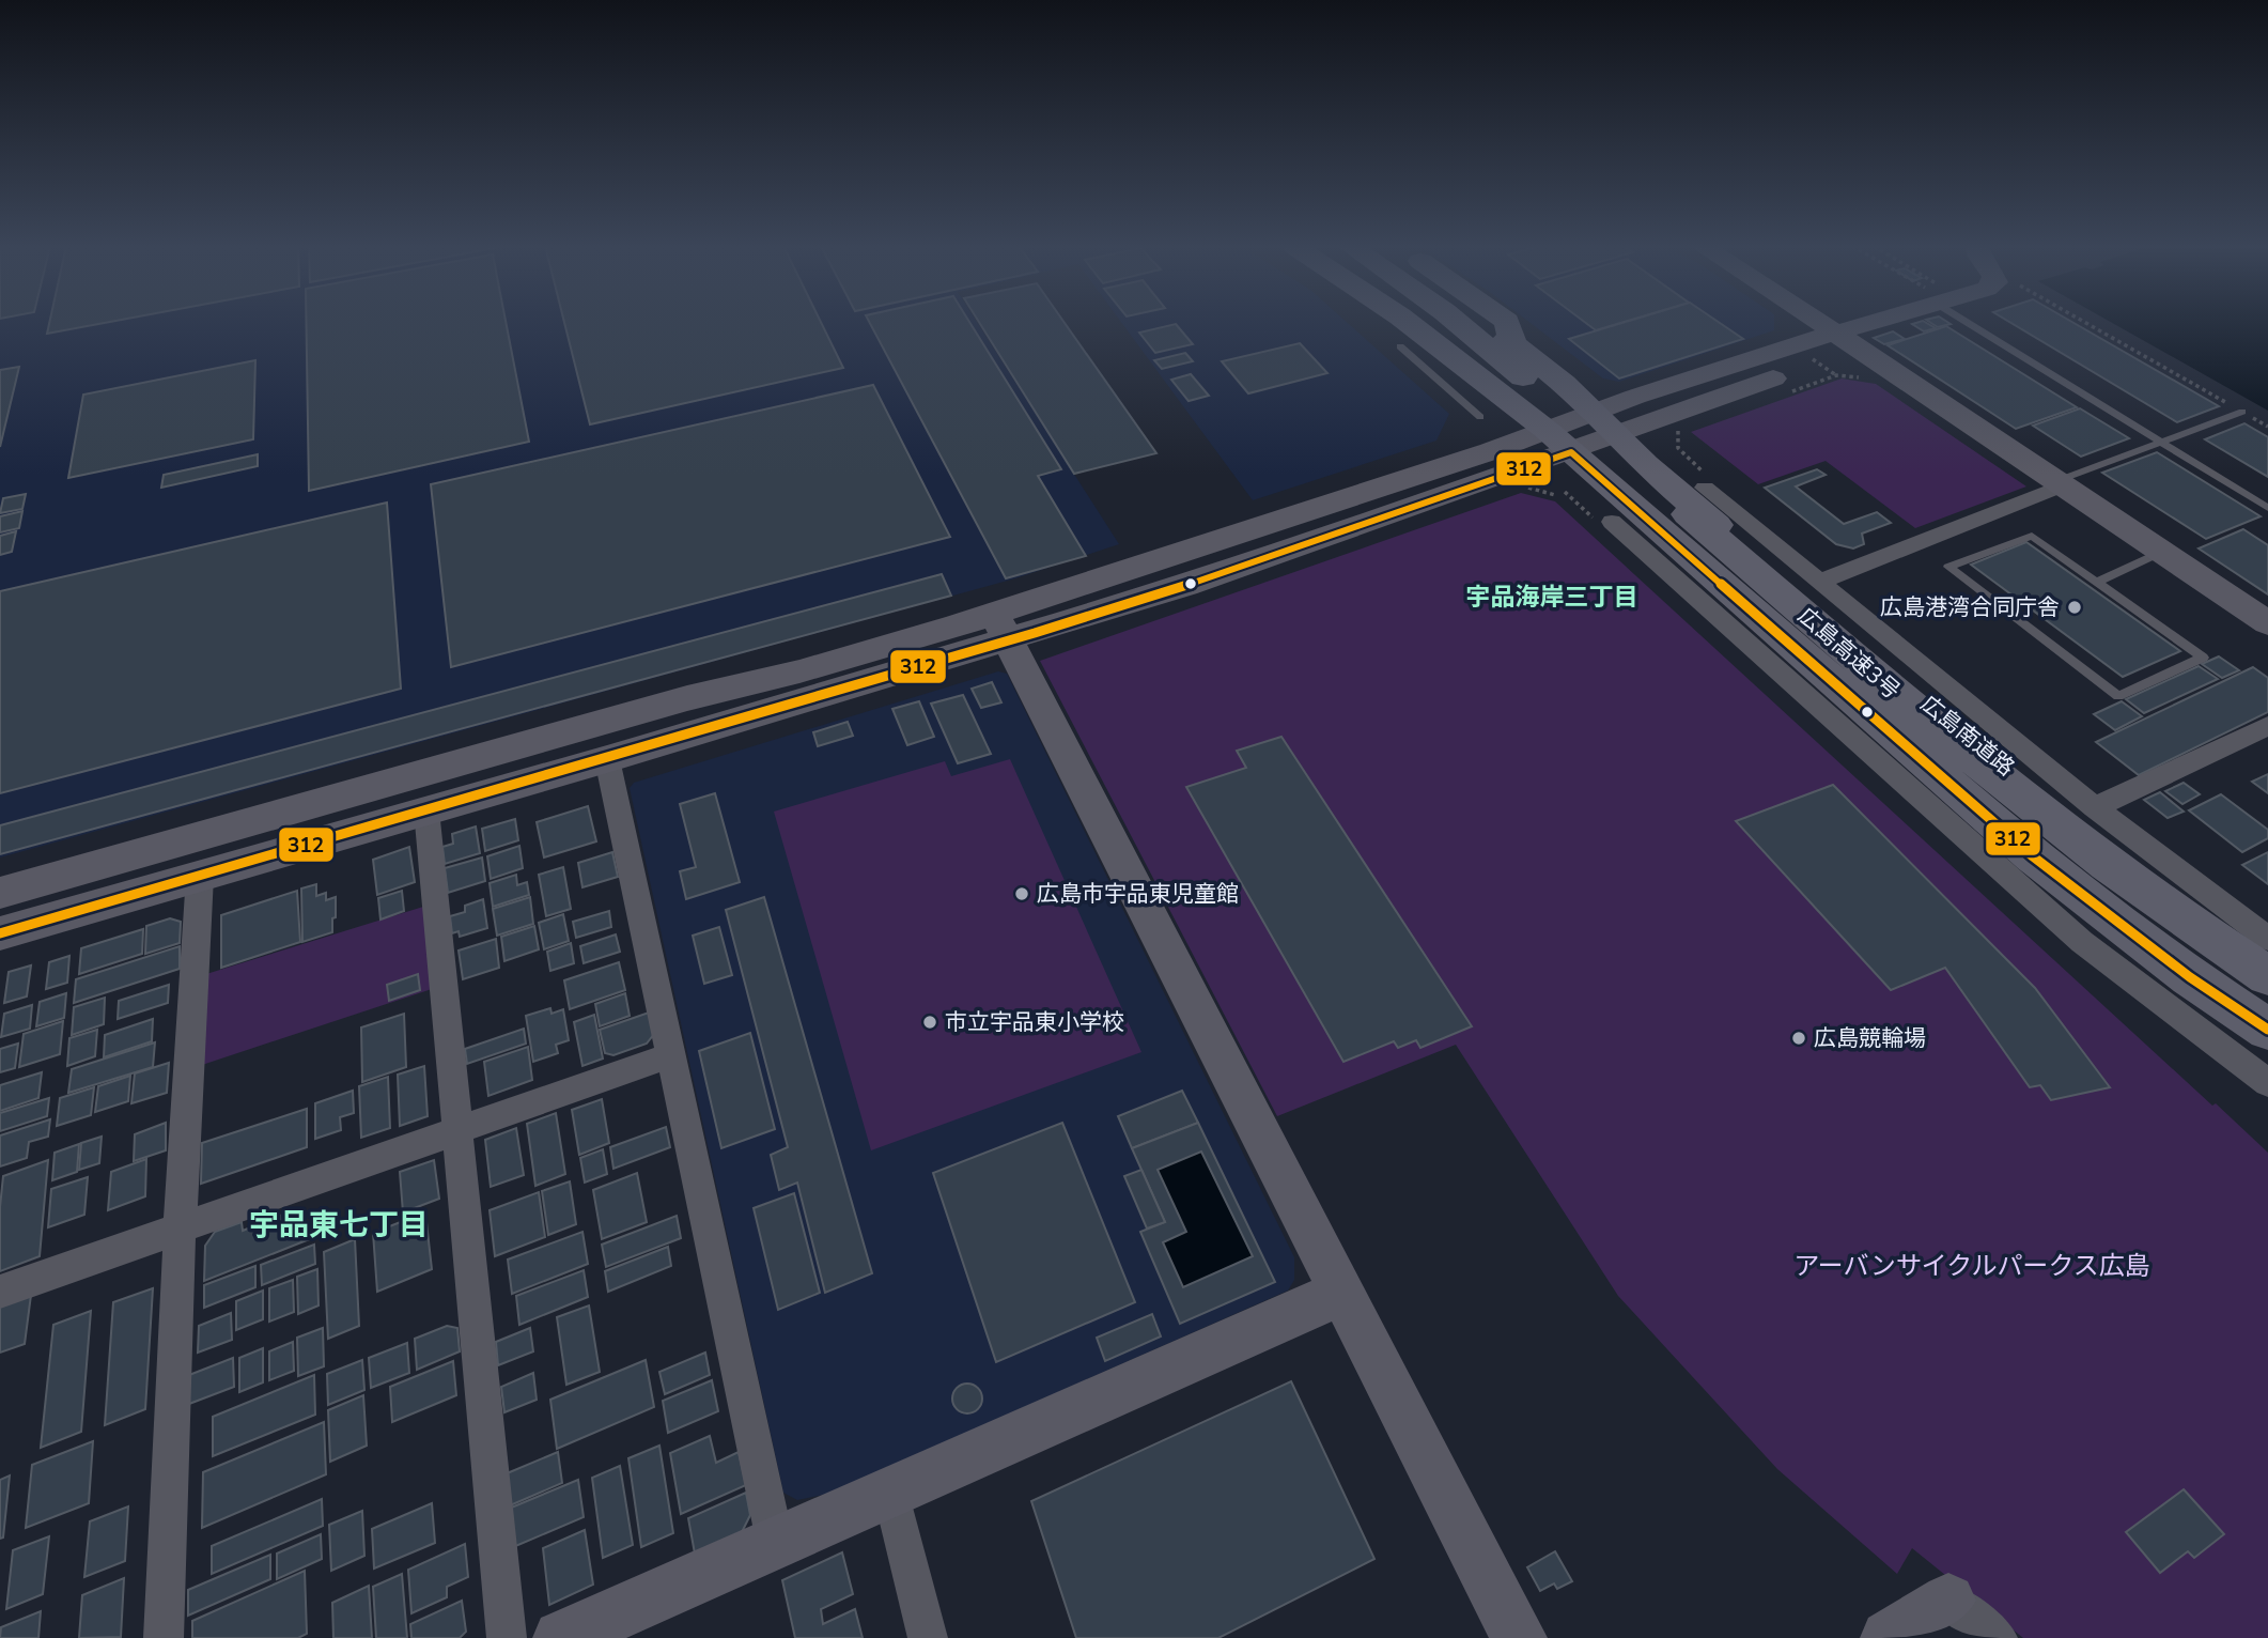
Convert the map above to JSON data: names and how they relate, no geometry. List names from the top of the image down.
{
  "streets": {
    "highway": ["広島高速3号", "広島南道路"]
  },
  "districts": ["宇品海岸三丁目", "宇品東七丁目"],
  "parks": ["アーバンサイクルパークス広島"],
  "places": [
    "広島港湾合同庁舎",
    "広島市宇品東児童館",
    "市立宇品東小学校",
    "広島競輪場"
  ],
  "lines": ["transit line 312"]
}
